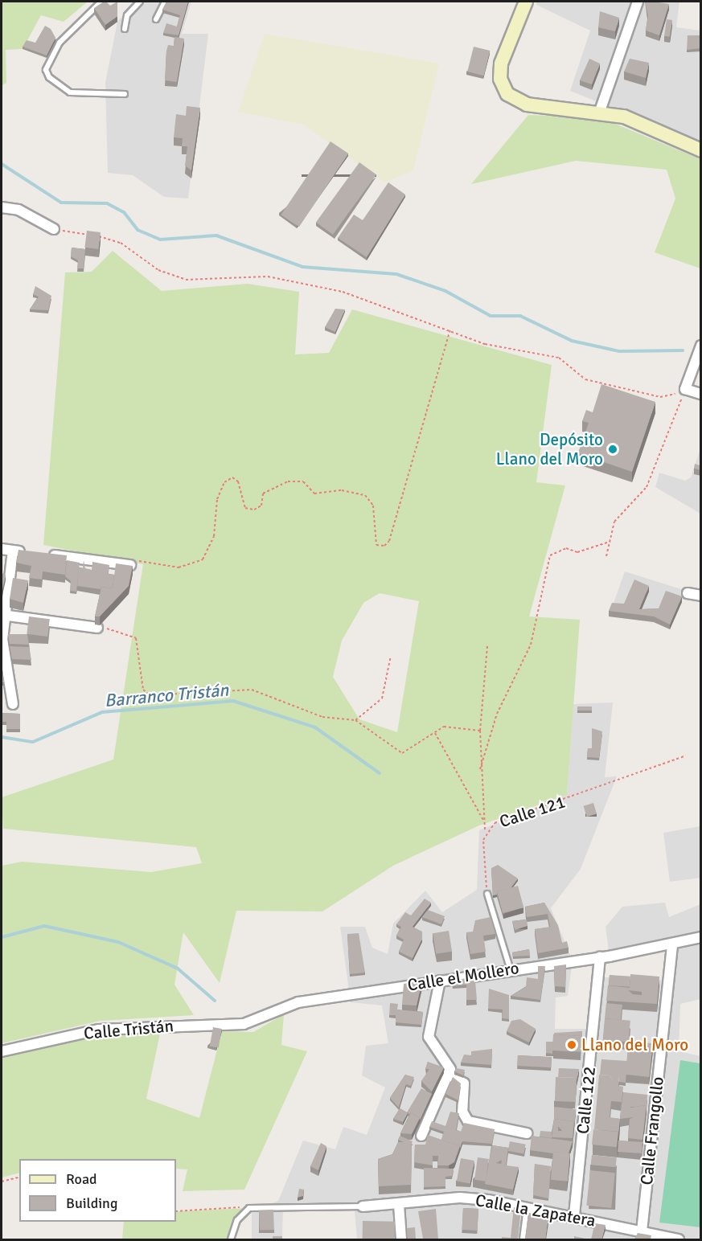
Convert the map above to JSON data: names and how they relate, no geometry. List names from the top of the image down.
{
  "streets": {
    "street": [
      "Calle el Mollero",
      "Calle Tristán",
      "Calle 122",
      "Calle Frangollo",
      "Calle la Zapatera"
    ],
    "path": ["Calle 121"]
  },
  "crossings": [
    ["Calle el Mollero", "Calle Tristán"],
    ["Calle el Mollero", "Calle 122"],
    ["Calle el Mollero", "Calle Frangollo"],
    ["Calle 122", "Calle la Zapatera"],
    ["Calle Frangollo", "Calle la Zapatera"]
  ],
  "water": ["Barranco Tristán"],
  "places": ["Depósito Llano del Moro", "Llano del Moro"],
  "legend": ["Road", "Building"]
}
